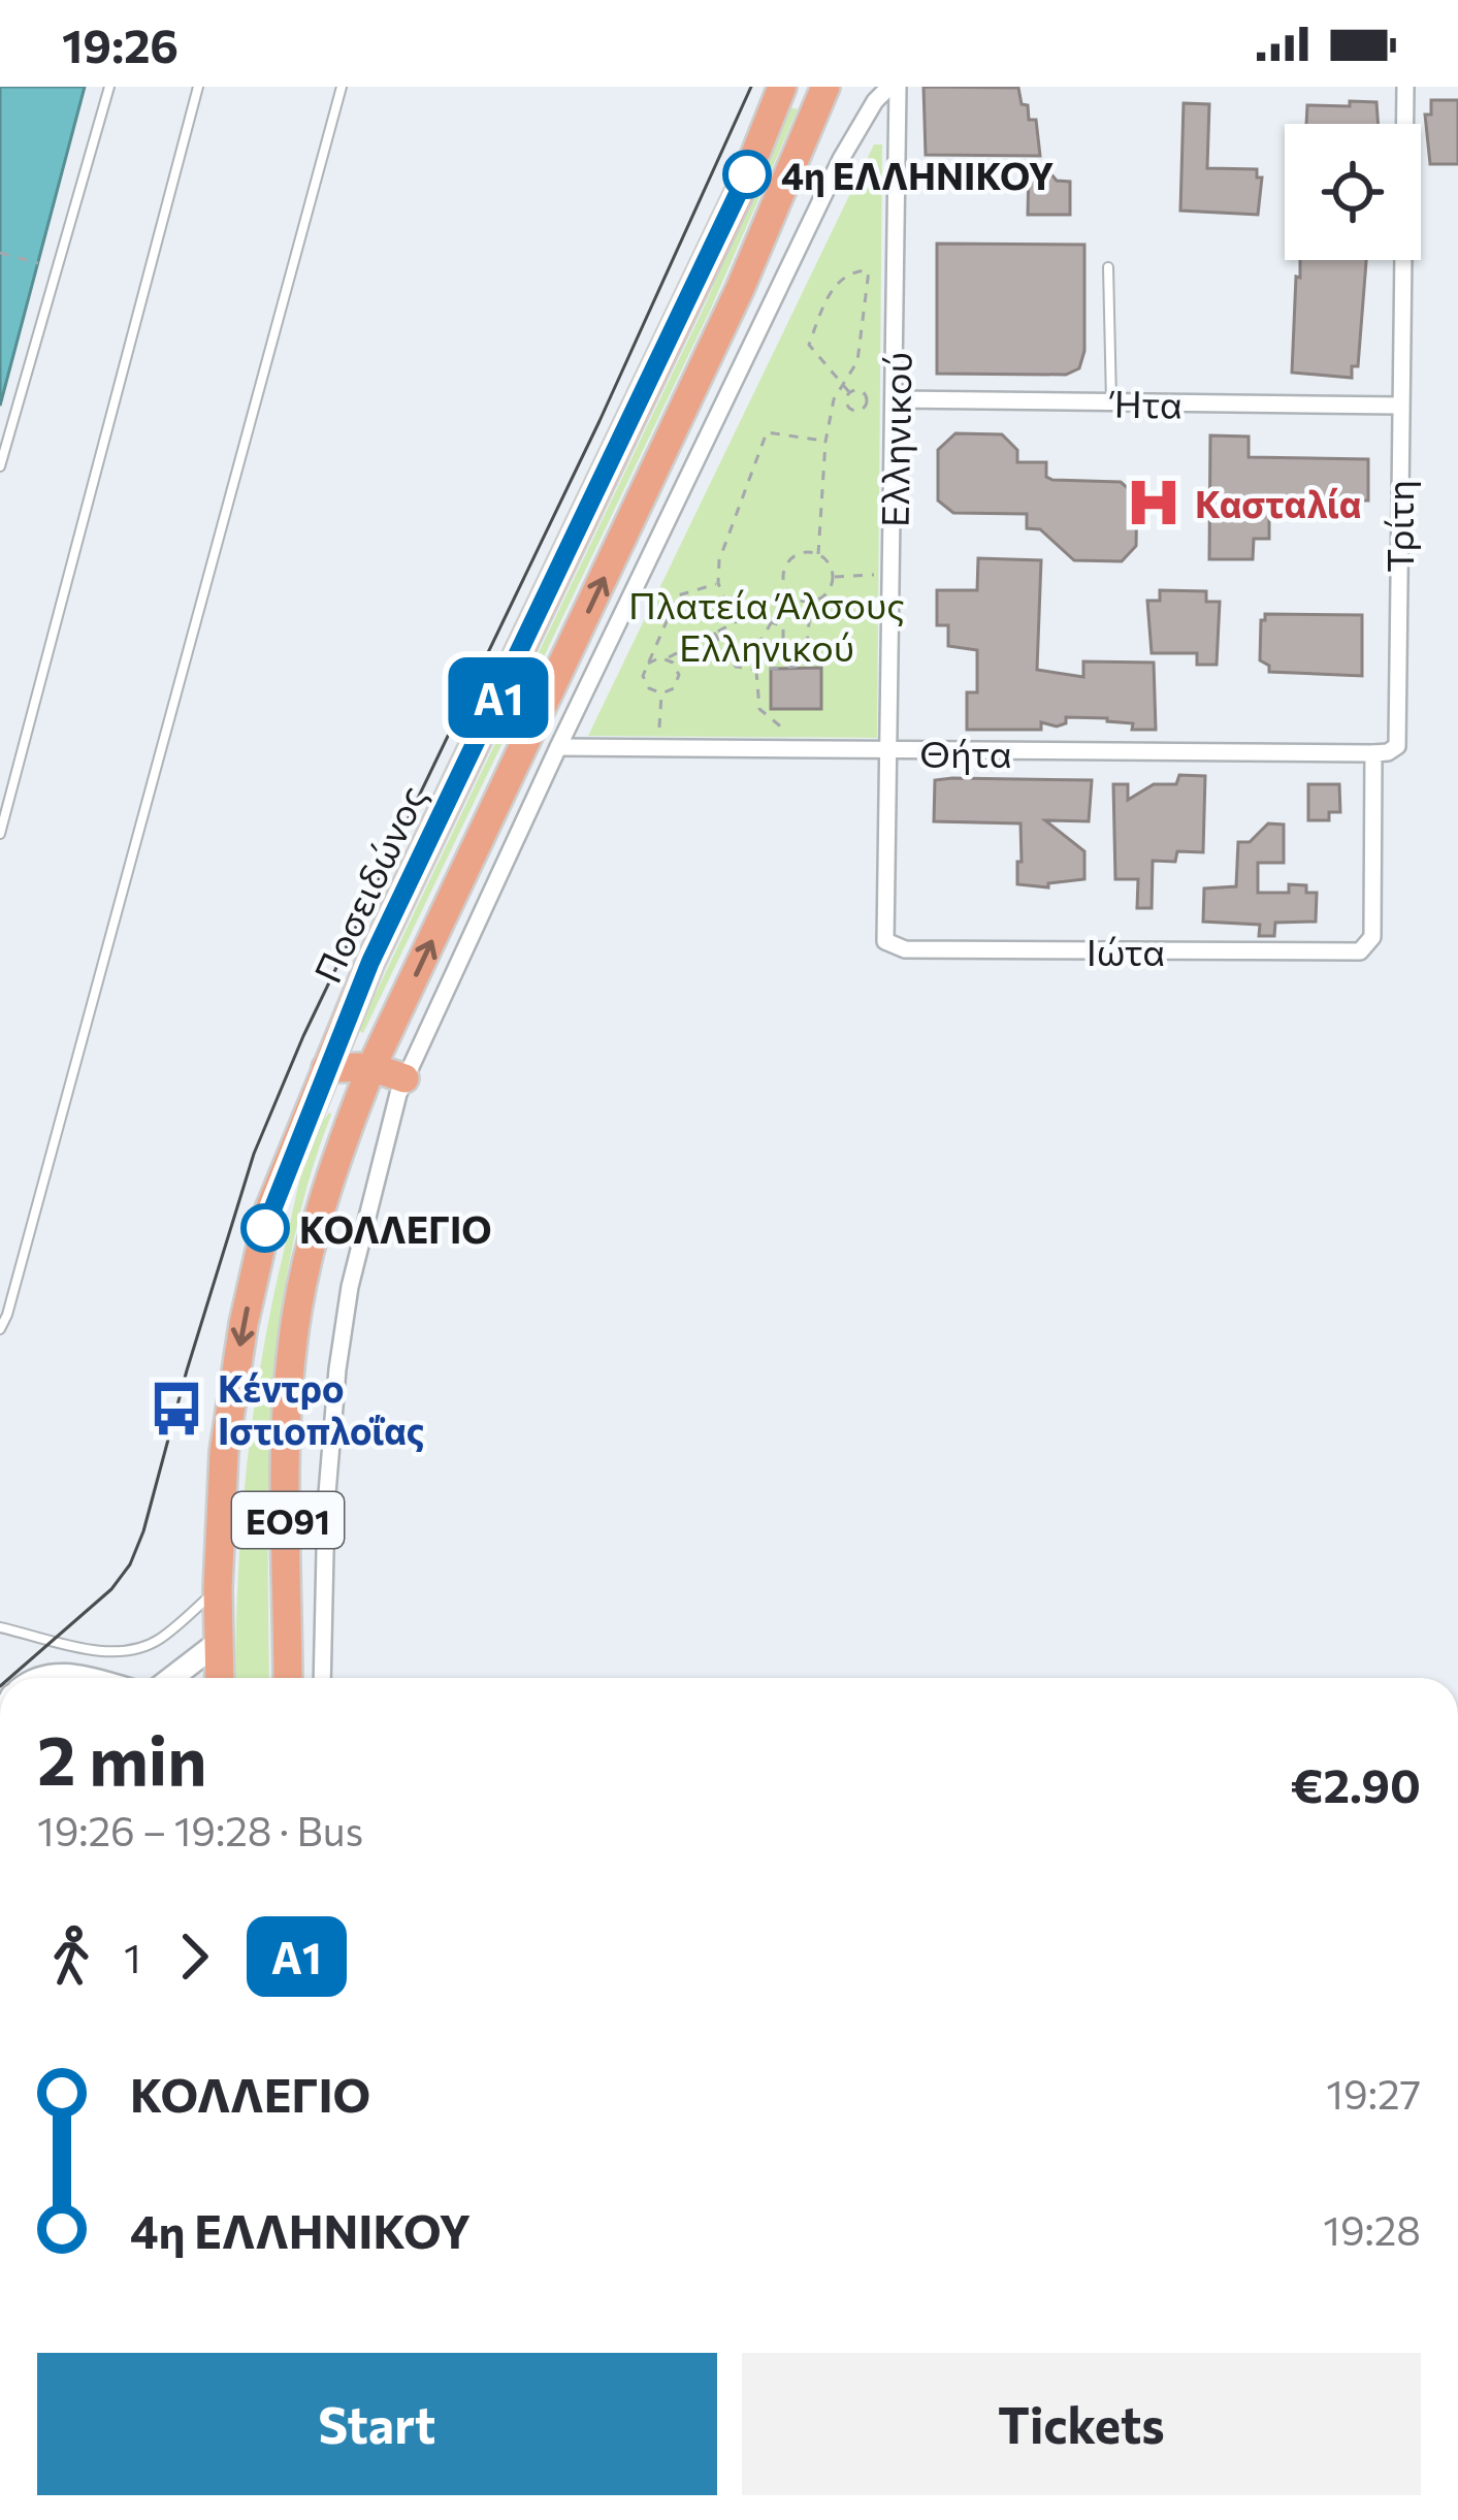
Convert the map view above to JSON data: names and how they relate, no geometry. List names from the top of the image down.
{
  "streets": {
    "highway": ["Ποσειδώνος", "ΕΟ91"],
    "street": [
      "Ήτα",
      "Ελληνικού",
      "Τρίτη",
      "Θήτα",
      "Ιώτα"
    ]
  },
  "crossings": [
    ["Ήτα", "Ελληνικού"],
    ["Ήτα", "Τρίτη"],
    ["Ελληνικού", "Θήτα"],
    ["Ελληνικού", "Ιώτα"],
    ["Τρίτη", "Θήτα"],
    ["Τρίτη", "Ιώτα"]
  ],
  "parks": ["Πλατεία Άλσους Ελληνικού"],
  "places": {
    "other": ["4η ΕΛΛΗΝΙΚΟΥ", "ΚΟΛΛΕΓΙΟ"],
    "hospital": ["Κασταλία"],
    "bus stop": ["Κέντρο Ιστιοπλοΐας"]
  },
  "lines": ["bus line Α1"],
  "page": {
    "status": "19:26",
    "on_map": "Α1",
    "heading": ["2 min", "19:26 – 19:28 · Bus", "€2.90"],
    "legs": ["1", "Α1"],
    "list": [
      {
        "name": "ΚΟΛΛΕΓΙΟ",
        "value": "19:27"
      },
      {
        "name": "4η ΕΛΛΗΝΙΚΟΥ",
        "value": "19:28"
      }
    ],
    "buttons": ["Start", "Tickets"]
  }
}
